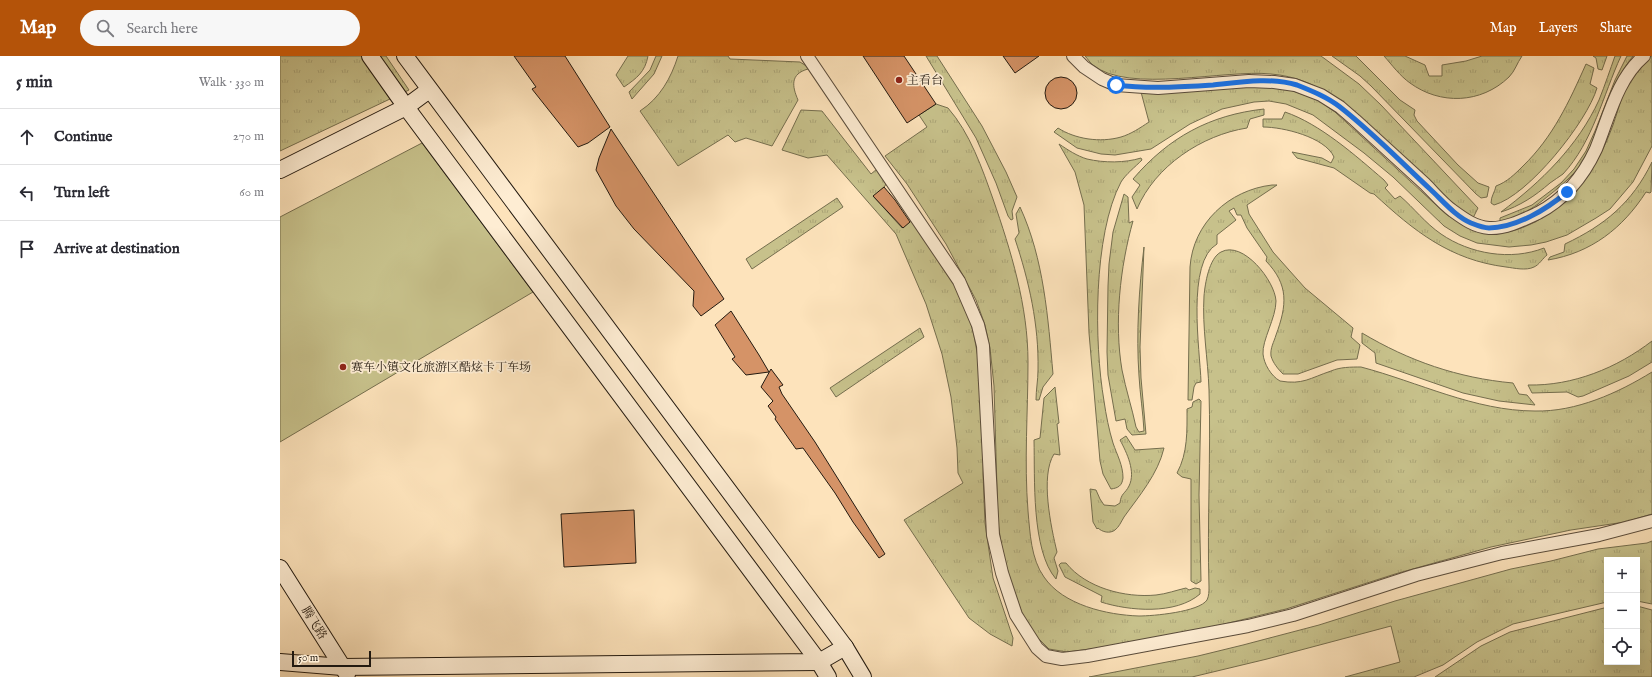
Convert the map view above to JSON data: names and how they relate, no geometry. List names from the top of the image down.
{
  "streets": {
    "street": ["腾飞路"]
  },
  "places": ["主看台", "赛车小镇文化旅游区酷炫卡丁车场"],
  "scale_bar": "50 m",
  "page": {
    "header": "Map",
    "search": "Search here",
    "nav": ["Map", "Layers", "Share"],
    "heading": ["5 min", "Walk · 330 m"],
    "list": [
      ["Continue", "270 m"],
      ["Turn left", "60 m"],
      "Arrive at destination"
    ],
    "map_buttons": ["+", "−"],
    "scale": "50 m"
  }
}
